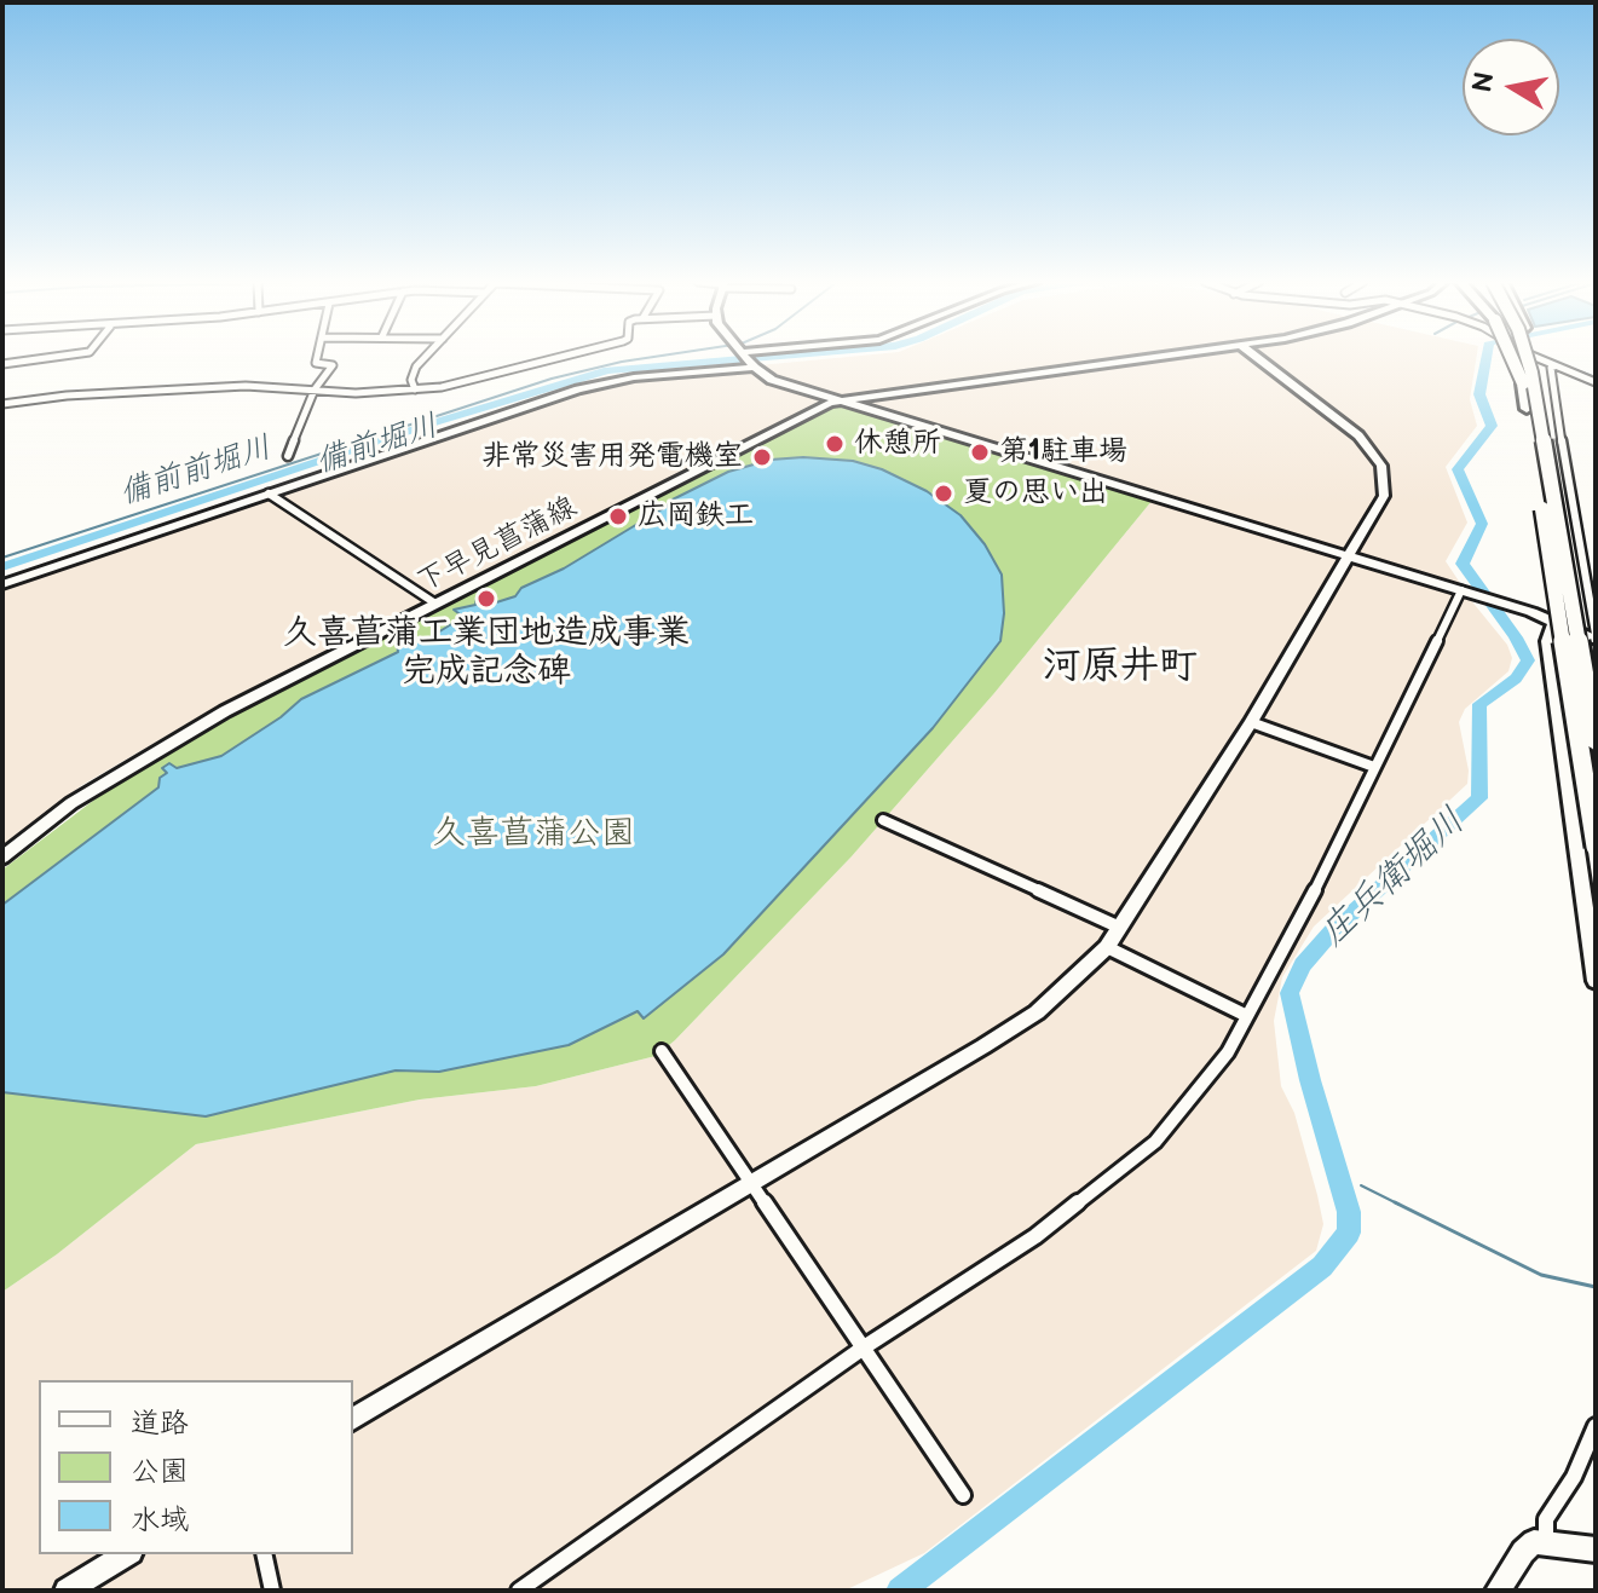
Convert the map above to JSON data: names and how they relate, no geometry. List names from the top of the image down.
{
  "streets": {
    "street": ["下早見菖蒲線"]
  },
  "districts": ["河原井町"],
  "water": ["備前堀川", "備前前堀川", "庄兵衛堀川"],
  "parks": ["久喜菖蒲公園"],
  "places": [
    "休憩所",
    "第1駐車場",
    "非常災害用発電機室",
    "夏の思い出",
    "広岡鉄工",
    "久喜菖蒲工業団地造成事業 完成記念碑"
  ],
  "legend": ["道路", "公園", "水域"],
  "north": "left"
}
